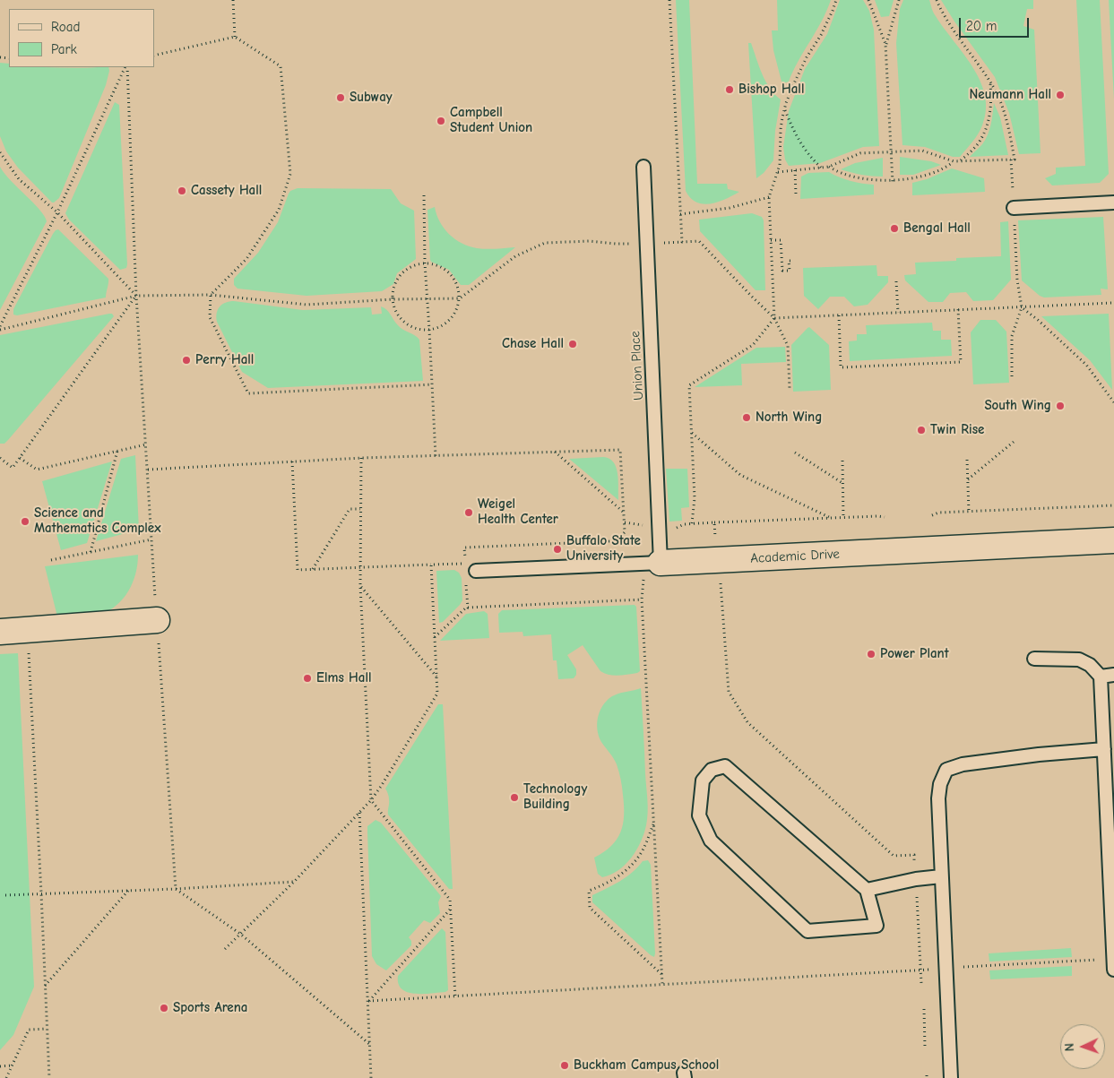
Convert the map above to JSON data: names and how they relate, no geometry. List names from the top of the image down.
{
  "streets": {
    "street": ["Academic Drive"],
    "lane": ["Union Place"]
  },
  "crossings": [
    ["Union Place", "Academic Drive"]
  ],
  "places": [
    "Bishop Hall",
    "Neumann Hall",
    "Subway",
    "Campbell Student Union",
    "Cassety Hall",
    "Bengal Hall",
    "Chase Hall",
    "Perry Hall",
    "South Wing",
    "North Wing",
    "Twin Rise",
    "Weigel Health Center",
    "Science and Mathematics Complex",
    "Buffalo State University",
    "Power Plant",
    "Elms Hall",
    "Technology Building",
    "Sports Arena",
    "Buckham Campus School"
  ],
  "legend": ["Road", "Park"],
  "scale_bar": "20 m",
  "north": "left"
}
